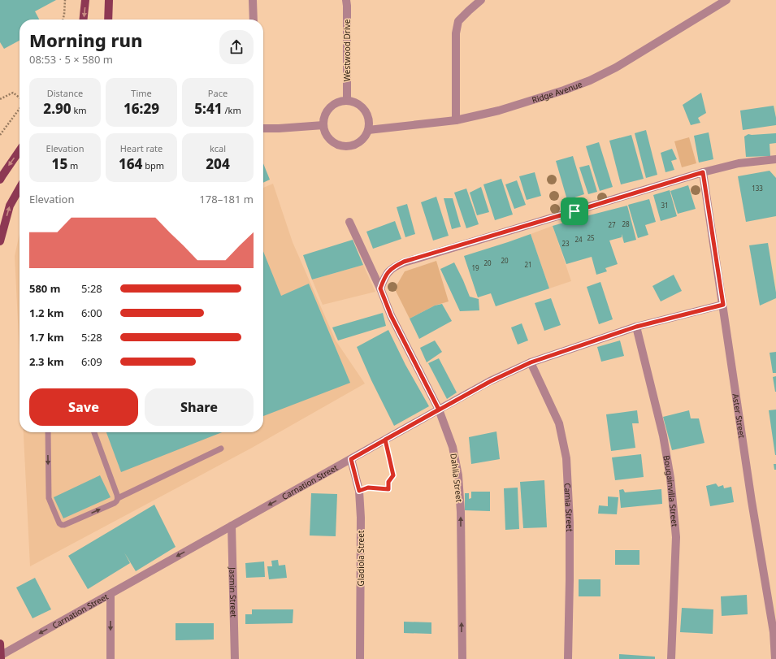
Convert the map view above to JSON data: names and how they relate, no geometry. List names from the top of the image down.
{
  "streets": {
    "street": [
      "Westwood Drive",
      "Ridge Avenue",
      "Aster Street",
      "Dahlia Street",
      "Carnation Street",
      "Bougainvilla Street",
      "Camia Street",
      "Gladiola Street",
      "Jasmin Street"
    ]
  },
  "crossings": [
    ["Westwood Drive", "Ridge Avenue"],
    ["Aster Street", "Carnation Street"],
    ["Dahlia Street", "Carnation Street"],
    ["Carnation Street", "Bougainvilla Street"],
    ["Carnation Street", "Camia Street"],
    ["Carnation Street", "Gladiola Street"],
    ["Carnation Street", "Jasmin Street"]
  ],
  "one_way": ["Dahlia Street", "Carnation Street"],
  "house_numbers": [
    "133",
    "31",
    "28",
    "27",
    "25",
    "24",
    "23",
    "20",
    "20",
    "21",
    "19"
  ],
  "page": {
    "heading": ["Morning run", "08:53 · 5 × 580 m"],
    "stats": [
      ["Distance", "2.90 km"],
      ["Time", "16:29"],
      ["Pace", "5:41 /km"],
      ["Elevation", "15 m"],
      ["Heart rate", "164 bpm"],
      ["kcal", "204"]
    ],
    "chart": ["Elevation", "178–181 m"],
    "list": [
      {
        "name": "580 m",
        "note": "5:28"
      },
      {
        "name": "1.2 km",
        "note": "6:00"
      },
      {
        "name": "1.7 km",
        "note": "5:28"
      },
      {
        "name": "2.3 km",
        "note": "6:09"
      }
    ],
    "buttons": ["Save", "Share"]
  }
}
